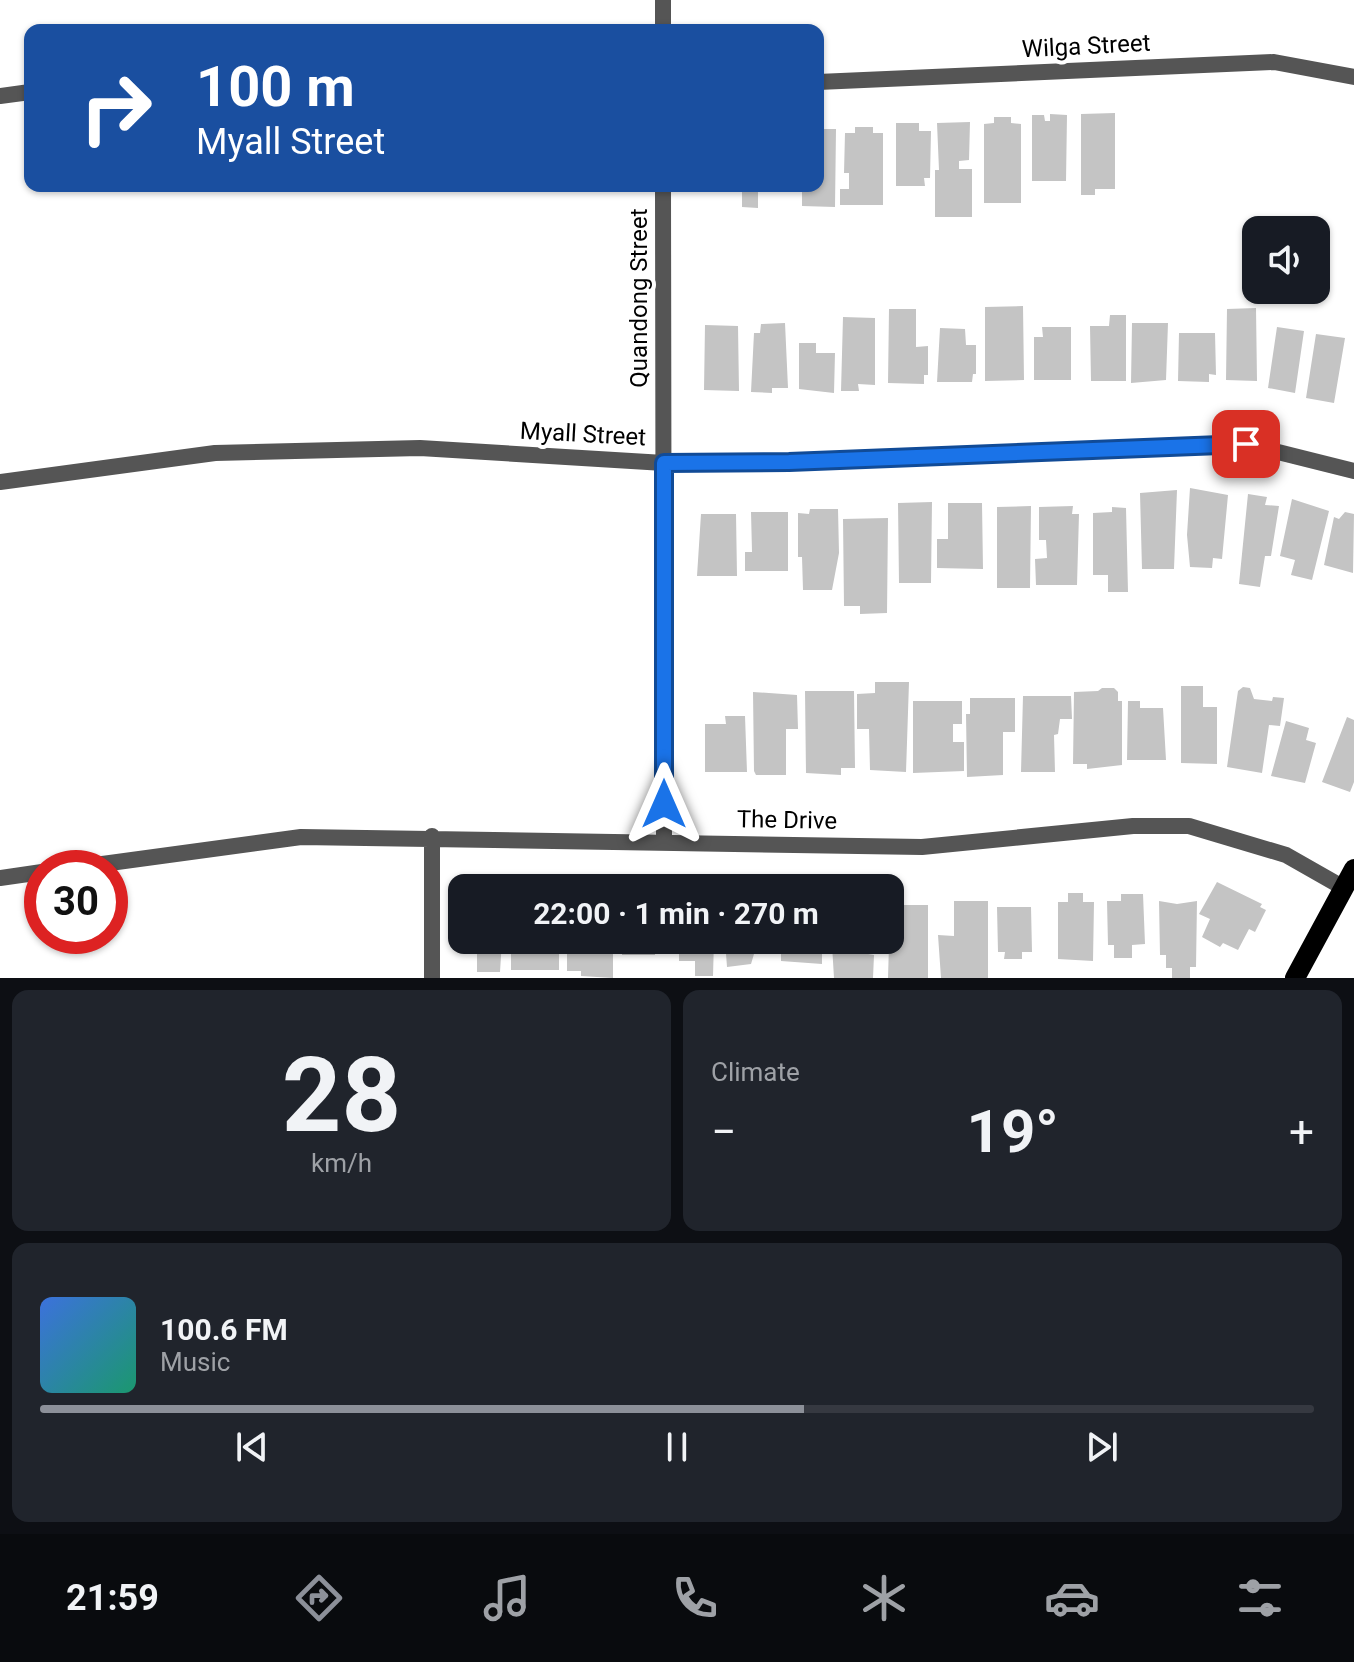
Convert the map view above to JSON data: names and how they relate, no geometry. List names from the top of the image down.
{
  "streets": {
    "street": [
      "Wilga Street",
      "Quandong Street",
      "Myall Street",
      "The Drive"
    ]
  },
  "crossings": [
    ["Quandong Street", "Myall Street"],
    ["Quandong Street", "The Drive"]
  ],
  "page": {
    "turn": ["100 m", "Myall Street"],
    "limit": "30",
    "trip": "22:00 · 1 min · 270 m",
    "tile": [
      ["28", "km/h"],
      "Climate"
    ],
    "heat": ["−", "19°", "+"],
    "song": ["100.6 FM", "Music"],
    "tabs": "21:59"
  }
}
